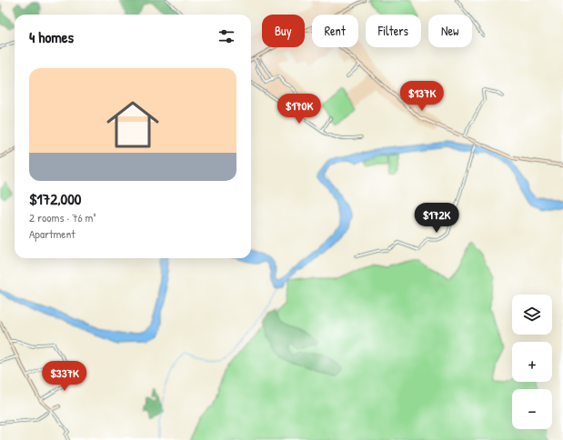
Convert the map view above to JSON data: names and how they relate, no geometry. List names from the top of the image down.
{
  "page": {
    "chip": [
      "Buy",
      "Rent",
      "Filters",
      "New"
    ],
    "heading": "4 homes",
    "list": [
      {
        "name": "$172,000",
        "note": "2 rooms · 76 m² · Apartment"
      }
    ],
    "price": [
      "$137K",
      "$170K",
      "$172K",
      "$337K"
    ],
    "map_buttons": ["+", "−"]
  }
}
